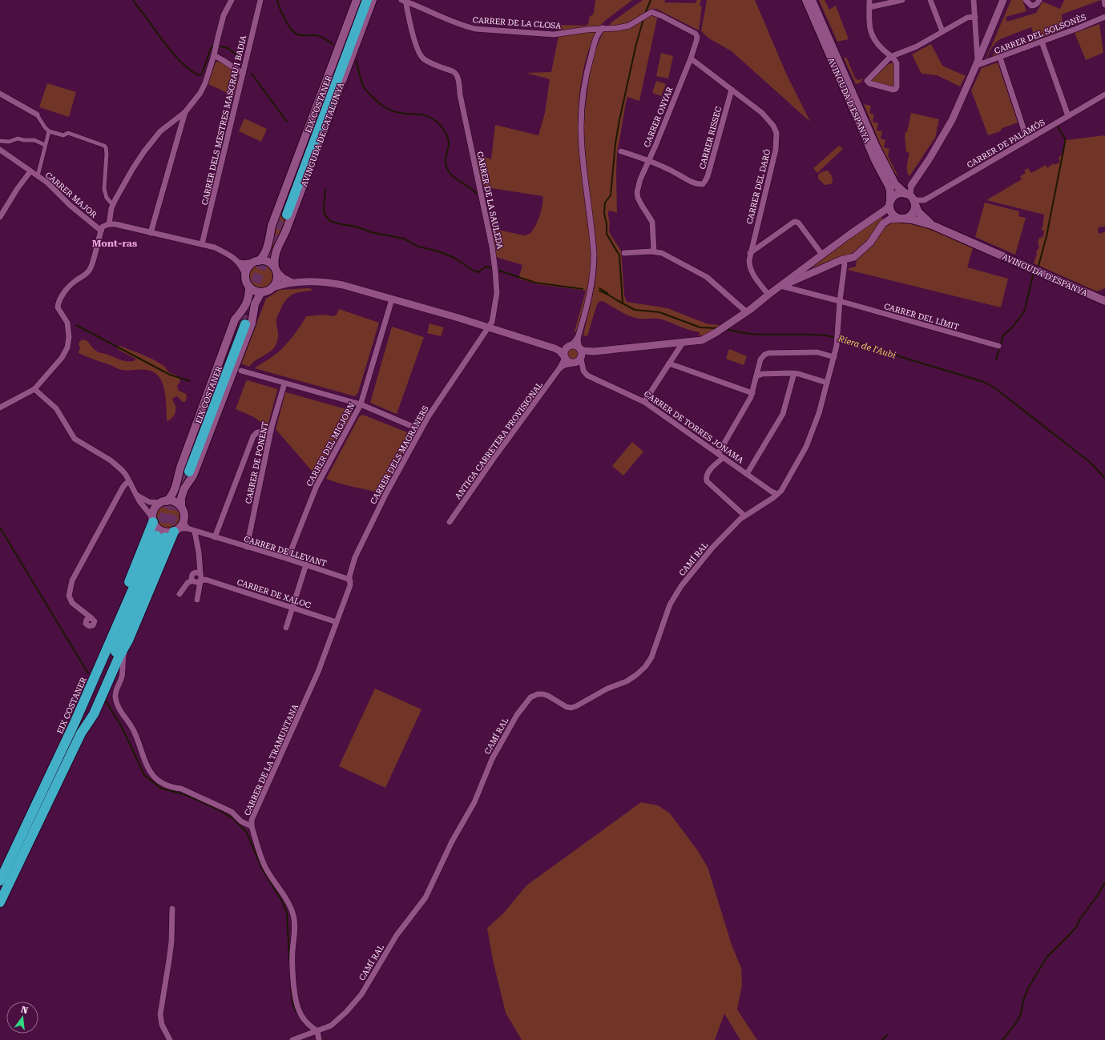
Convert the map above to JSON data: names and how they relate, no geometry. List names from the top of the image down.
{
  "streets": {
    "highway": ["EIX COSTANER"],
    "main road": ["AVINGUDA D'ESPANYA", "AVINGUDA DE CATALUNYA"],
    "street": [
      "CARRER DE LA CLOSA",
      "CARRER DEL SOLSONÈS",
      "CARRER ONYAR",
      "CARRER DELS MESTRES MASGRAU I BADIA",
      "CARRER RISSEC",
      "CARRER DE PALAMÓS",
      "CARRER DEL DARÓ",
      "CARRER MAJOR",
      "CARRER DE LA SAULEDA",
      "CARRER DEL LÍMIT",
      "CARRER DE TORRES JONAMA",
      "ANTIGA CARRETERA PROVISIONAL",
      "CARRER DEL MIGJORN",
      "CARRER DELS MAGRANERS",
      "CARRER DE PONENT",
      "CARRER DE LLEVANT",
      "CAMÍ RAL",
      "CARRER DE XALOC",
      "CARRER DE LA TRAMUNTANA"
    ]
  },
  "crossings": [
    ["CARRER DE LA CLOSA", "CARRER ONYAR"],
    ["CARRER DE LA CLOSA", "CARRER DE LA SAULEDA"],
    ["AVINGUDA D'ESPANYA", "CARRER DE PALAMÓS"],
    ["CARRER ONYAR", "CARRER RISSEC"],
    ["CARRER ONYAR", "CARRER DEL DARÓ"],
    ["CARRER RISSEC", "CARRER DEL DARÓ"],
    ["CARRER DE LA SAULEDA", "CARRER DELS MAGRANERS"],
    ["CARRER DE TORRES JONAMA", "ANTIGA CARRETERA PROVISIONAL"],
    ["CARRER DEL MIGJORN", "CARRER DE LLEVANT"],
    ["CARRER DELS MAGRANERS", "CARRER DE LLEVANT"],
    ["CARRER DELS MAGRANERS", "CARRER DE LA TRAMUNTANA"],
    ["CARRER DE PONENT", "CARRER DE LLEVANT"],
    ["CARRER DE LLEVANT", "CARRER DE LA TRAMUNTANA"],
    ["CAMÍ RAL", "CARRER DE LA TRAMUNTANA"],
    ["CARRER DE XALOC", "CARRER DE LA TRAMUNTANA"]
  ],
  "districts": ["Mont-ras"],
  "water": ["Riera de l'Aubi"],
  "north": "top"
}
